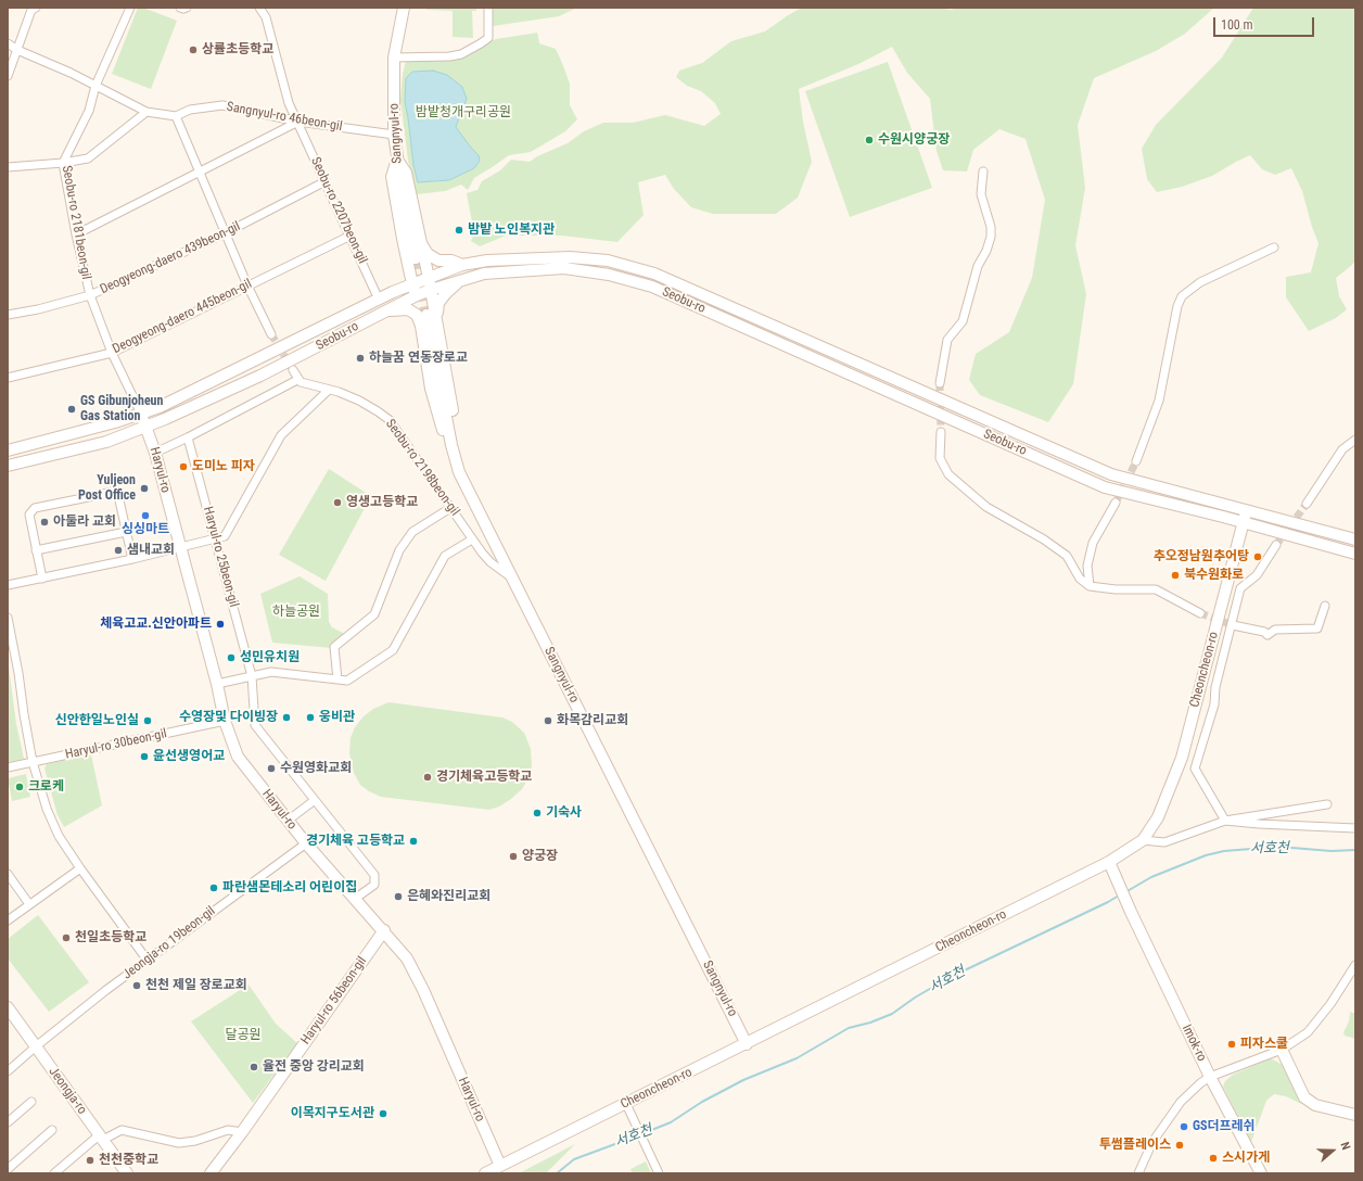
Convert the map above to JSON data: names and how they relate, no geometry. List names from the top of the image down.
{
  "streets": {
    "street": [
      "Sangnyul-ro 46beon-gil",
      "Sangnyul-ro",
      "Seobu-ro 2207beon-gil",
      "Seobu-ro 2181beon-gil",
      "Deogyeong-daero 439beon-gil",
      "Seobu-ro",
      "Deogyeong-daero 445beon-gil",
      "Seobu-ro 2198beon-gil",
      "Haryul-ro",
      "Haryul-ro 25beon-gil",
      "Cheoncheon-ro",
      "Haryul-ro 30beon-gil",
      "Jeongja-ro 19beon-gil",
      "Haryul-ro 56beon-gil",
      "Imok-ro",
      "Jeongja-ro"
    ]
  },
  "crossings": [
    ["Sangnyul-ro 46beon-gil", "Sangnyul-ro"],
    ["Sangnyul-ro 46beon-gil", "Seobu-ro 2207beon-gil"],
    ["Sangnyul-ro", "Seobu-ro"],
    ["Sangnyul-ro", "Seobu-ro 2198beon-gil"],
    ["Sangnyul-ro", "Cheoncheon-ro"],
    ["Seobu-ro 2207beon-gil", "Deogyeong-daero 439beon-gil"],
    ["Seobu-ro 2207beon-gil", "Seobu-ro"],
    ["Seobu-ro 2207beon-gil", "Deogyeong-daero 445beon-gil"],
    ["Seobu-ro 2181beon-gil", "Deogyeong-daero 439beon-gil"],
    ["Seobu-ro 2181beon-gil", "Seobu-ro"],
    ["Seobu-ro 2181beon-gil", "Deogyeong-daero 445beon-gil"],
    ["Seobu-ro 2181beon-gil", "Haryul-ro"],
    ["Seobu-ro", "Haryul-ro"],
    ["Seobu-ro", "Cheoncheon-ro"],
    ["Haryul-ro", "Haryul-ro 25beon-gil"],
    ["Haryul-ro", "Cheoncheon-ro"],
    ["Haryul-ro", "Haryul-ro 30beon-gil"],
    ["Haryul-ro", "Jeongja-ro 19beon-gil"],
    ["Haryul-ro", "Haryul-ro 56beon-gil"],
    ["Cheoncheon-ro", "Imok-ro"],
    ["Jeongja-ro 19beon-gil", "Jeongja-ro"]
  ],
  "water": ["서호천"],
  "parks": ["밤밭청개구리공원", "하늘공원", "달공원"],
  "places": [
    "상률초등학교",
    "수원시양궁장",
    "밤밭 노인복지관",
    "하늘꿈 연동장로교",
    "GS Gibunjoheun Gas Station",
    "도미노 피자",
    "Yuljeon Post Office",
    "영생고등학교",
    "싱싱마트",
    "아둘라 교회",
    "샘내교회",
    "추오정남원추어탕",
    "북수원화로",
    "체육고교.신안아파트",
    "성민유치원",
    "수영장및 다이빙장",
    "웅비관",
    "신안한일노인실",
    "화목감리교회",
    "윤선생영어교",
    "수원영화교회",
    "경기체육고등학교",
    "크로케",
    "기숙사",
    "경기체육 고등학교",
    "양궁장",
    "파란샘몬테소리 어린이집",
    "은혜와진리교회",
    "천일초등학교",
    "천천 제일 장로교회",
    "피자스쿨",
    "율전 중앙 강리교회",
    "이목지구도서관",
    "GS더프레쉬",
    "투썸플레이스",
    "스시가게",
    "천천중학교"
  ],
  "scale_bar": "100 m",
  "north": "right"
}
